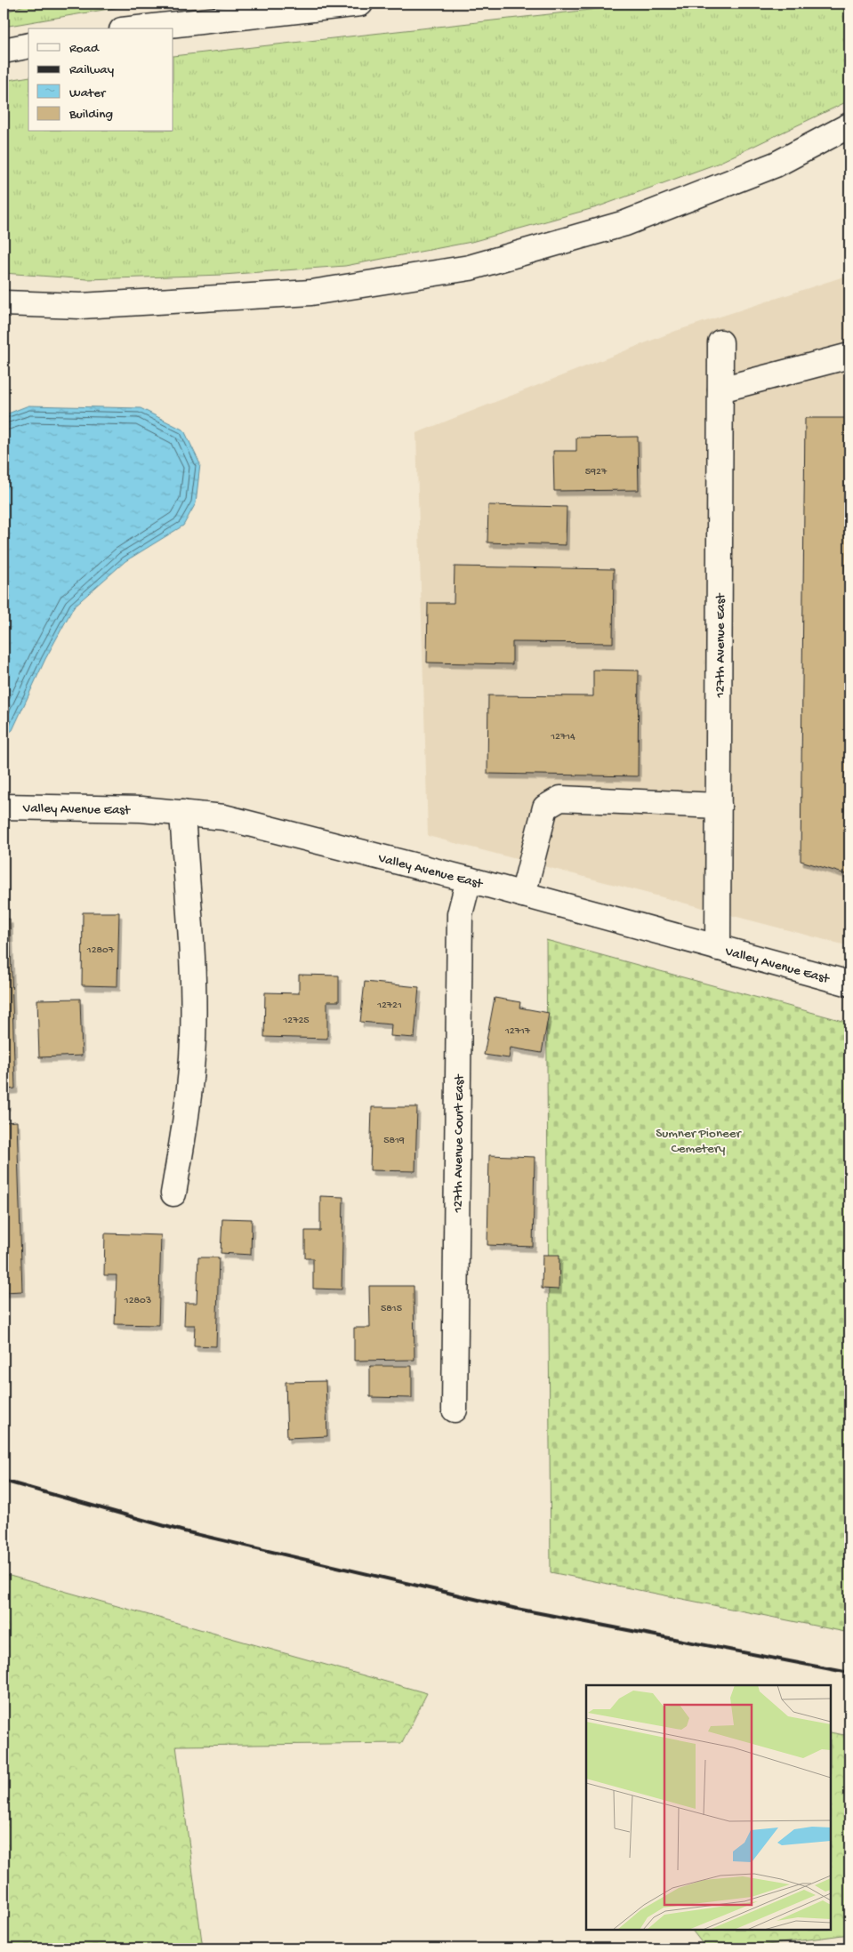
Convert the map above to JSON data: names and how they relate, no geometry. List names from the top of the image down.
{
  "streets": {
    "main road": ["127th Avenue East", "Valley Avenue East", "127th Avenue Court East"]
  },
  "crossings": [
    ["127th Avenue East", "Valley Avenue East"],
    ["Valley Avenue East", "127th Avenue Court East"]
  ],
  "parks": ["Sumner Pioneer Cemetery"],
  "house_numbers": [
    "5927",
    "12714",
    "12807",
    "12721",
    "12725",
    "12717",
    "5819",
    "12803",
    "5815"
  ],
  "legend": [
    "Road",
    "Railway",
    "Water",
    "Building"
  ]
}
